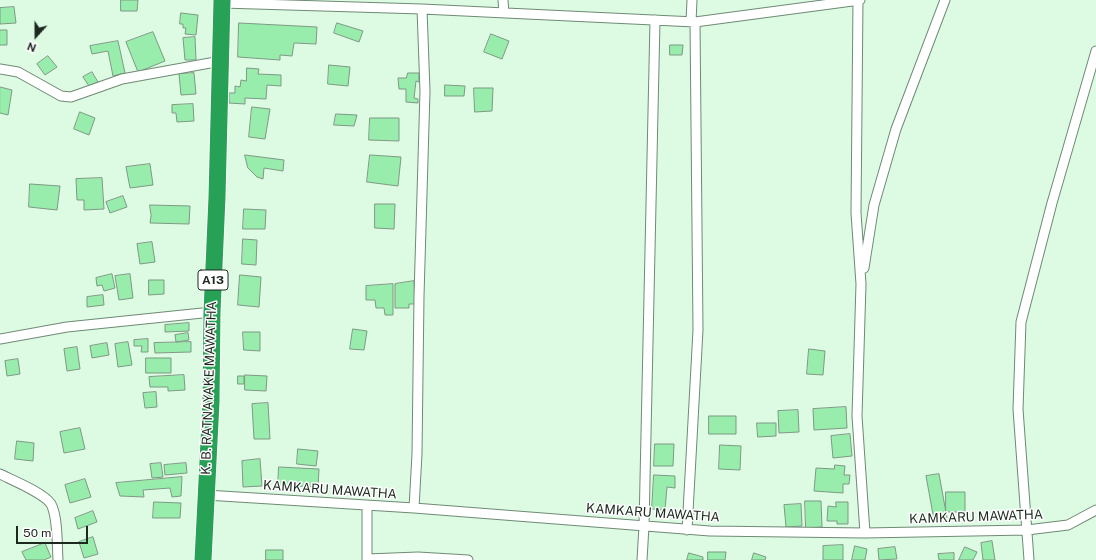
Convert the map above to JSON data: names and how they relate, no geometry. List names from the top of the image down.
{
  "streets": {
    "highway": ["A13", "K. B. RATNAYAKE MAWATHA"],
    "street": ["KAMKARU MAWATHA"]
  },
  "crossings": [
    ["K. B. RATNAYAKE MAWATHA", "KAMKARU MAWATHA"]
  ],
  "scale_bar": "50 m",
  "north": "bottom"
}
